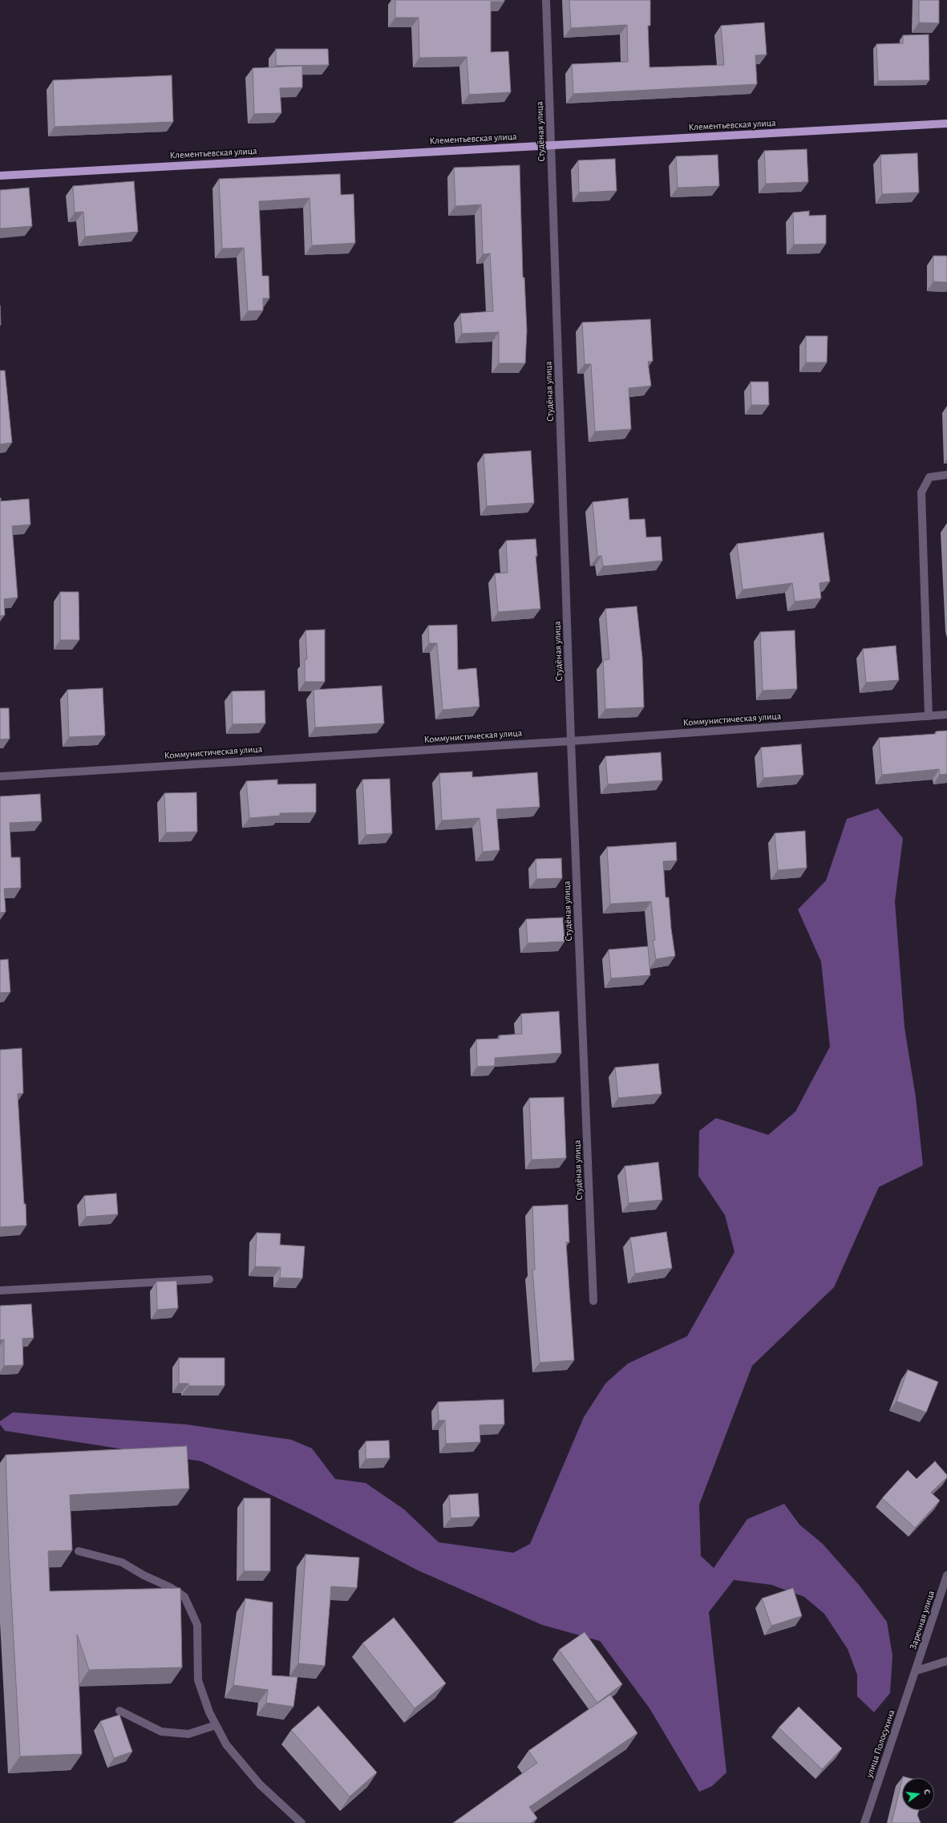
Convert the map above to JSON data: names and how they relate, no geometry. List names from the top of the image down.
{
  "streets": {
    "main road": ["Клементьевская улица"],
    "street": [
      "Студёная улица",
      "Коммунистическая улица",
      "Заречная улица",
      "улица Полосухина"
    ]
  },
  "crossings": [
    ["Клементьевская улица", "Студёная улица"],
    ["Студёная улица", "Коммунистическая улица"],
    ["Заречная улица", "улица Полосухина"]
  ],
  "north": "right"
}
